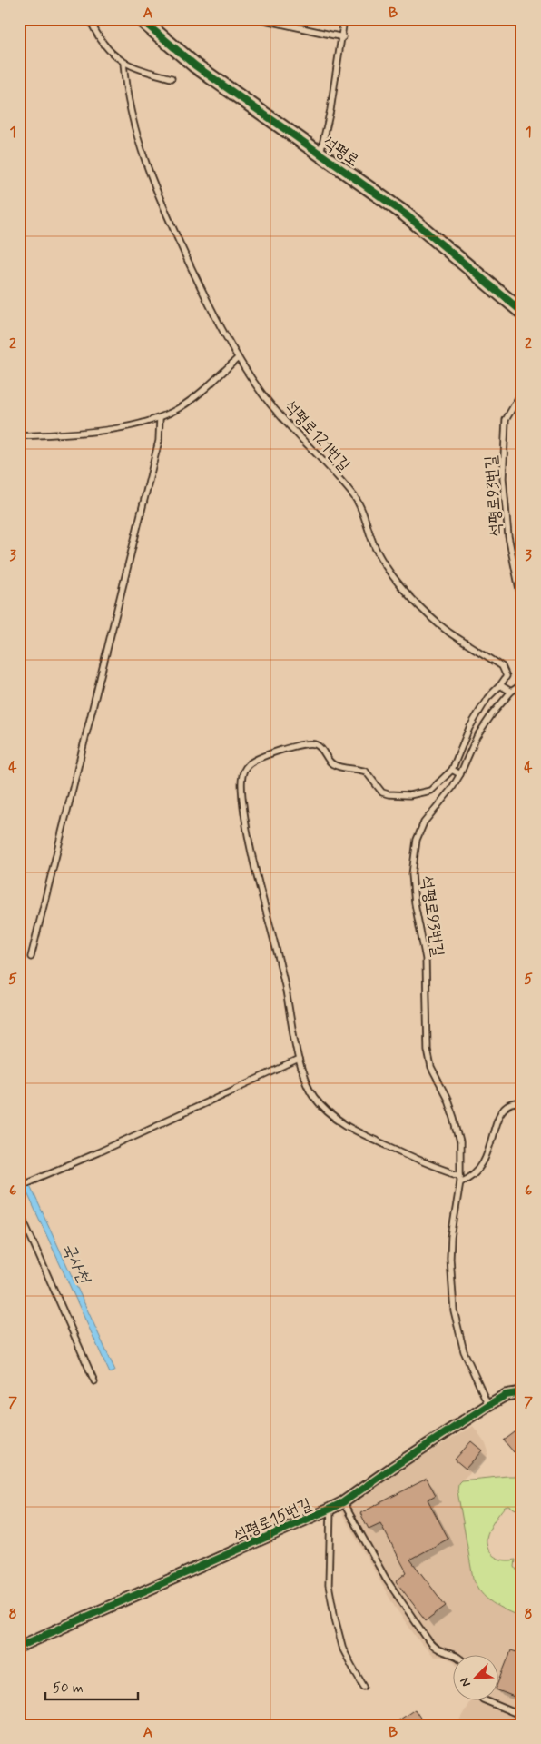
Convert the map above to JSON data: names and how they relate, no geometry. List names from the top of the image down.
{
  "streets": {
    "street": ["석평로", "석평로15번길"],
    "lane": ["석평로121번길", "석평로93번길"]
  },
  "crossings": [
    ["석평로93번길", "석평로15번길"]
  ],
  "water": ["국사천"],
  "scale_bar": "50 m",
  "north": "bottom left",
  "grid": {
    "columns": ["A", "B"],
    "rows": [
      "1",
      "2",
      "3",
      "4",
      "5",
      "6",
      "7",
      "8"
    ]
  }
}
